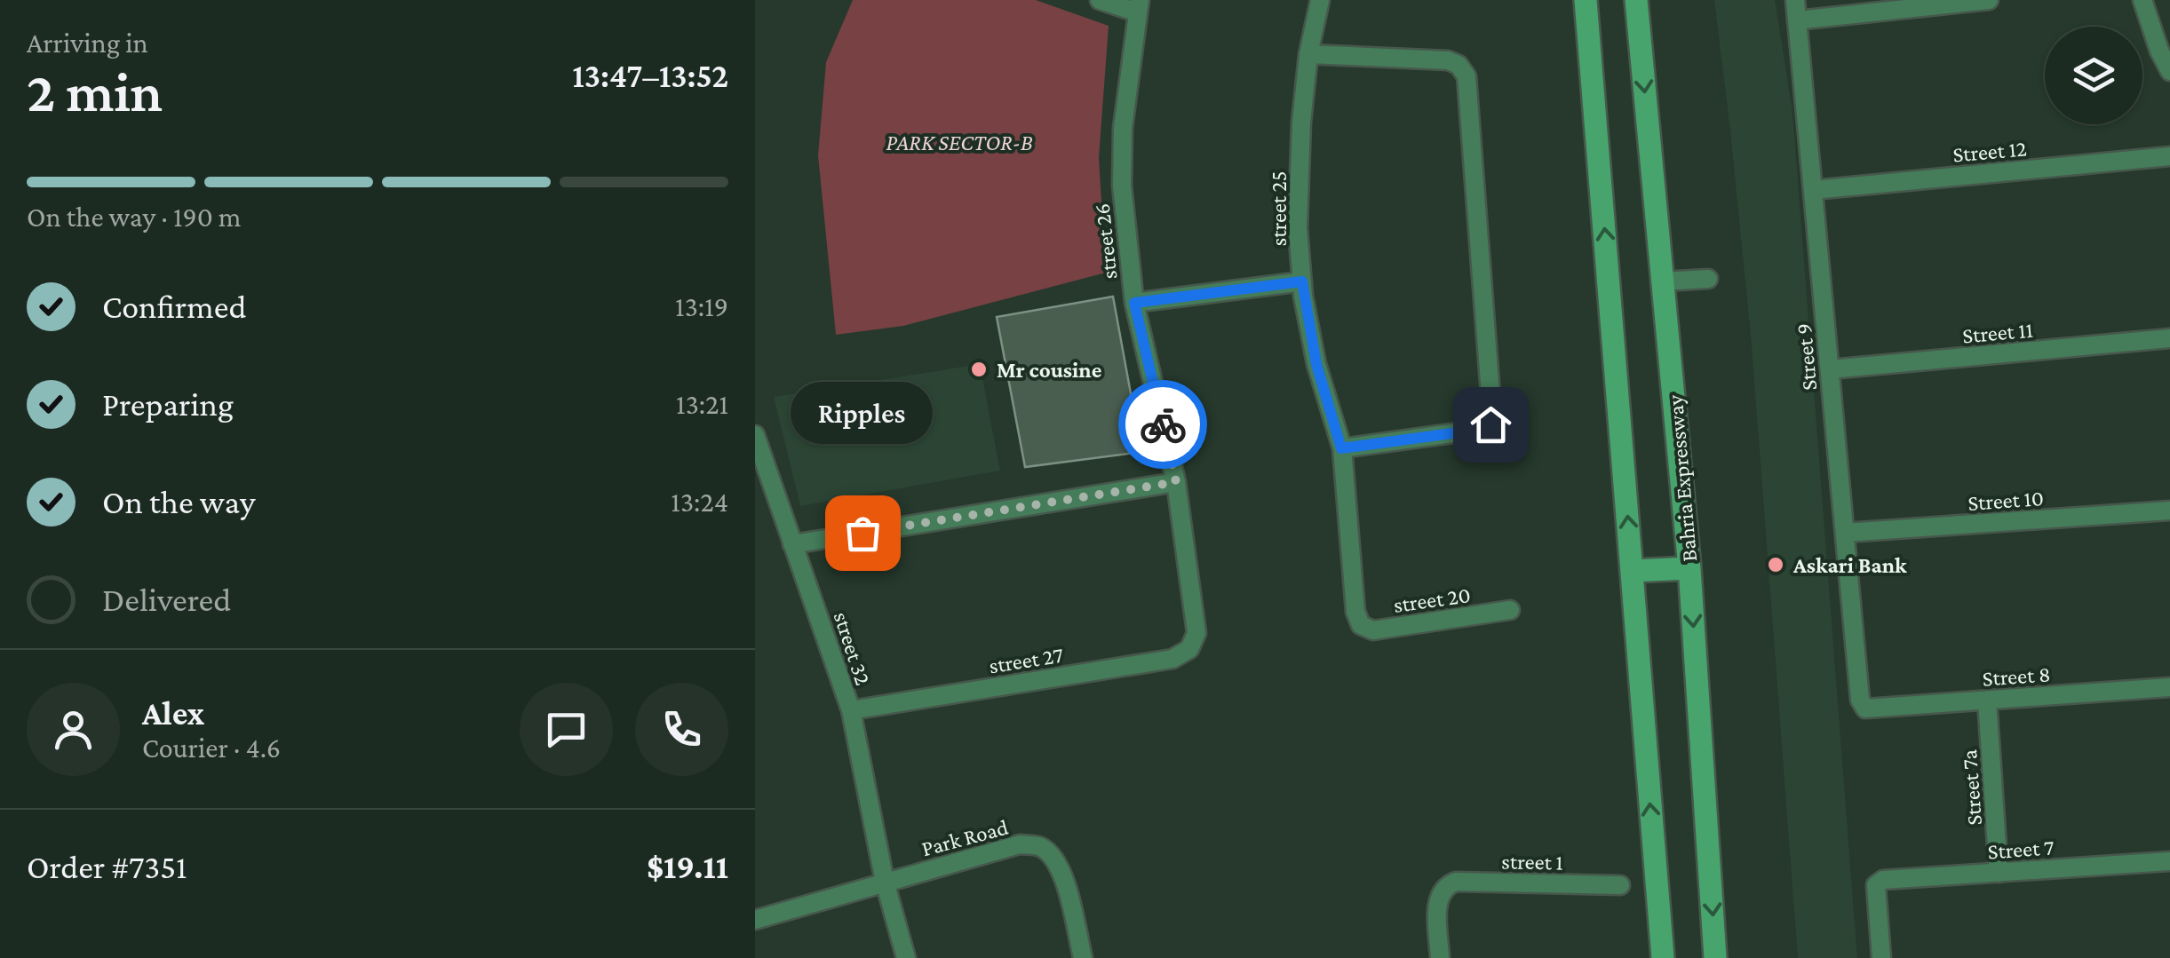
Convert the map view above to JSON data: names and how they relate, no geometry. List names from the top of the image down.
{
  "streets": {
    "main road": ["Bahria Expressway"],
    "street": [
      "Street 12",
      "street 25",
      "street 26",
      "Street 11",
      "Street 9",
      "Street 10",
      "street 20",
      "street 32",
      "street 27",
      "Street 8",
      "Street 7a",
      "Park Road",
      "Street 7",
      "street 1"
    ]
  },
  "crossings": [
    ["Street 12", "Street 9"],
    ["street 25", "street 20"],
    ["street 26", "street 27"],
    ["Street 11", "Street 9"],
    ["Street 9", "Street 10"],
    ["Street 9", "Street 8"],
    ["street 32", "street 27"],
    ["street 32", "Park Road"],
    ["Street 8", "Street 7a"],
    ["Street 7a", "Street 7"]
  ],
  "parks": ["PARK SECTOR-B"],
  "places": ["Mr cousine", "Ripples", "Askari Bank"],
  "page": {
    "heading": ["2 min", "Arriving in", "13:47–13:52"],
    "panel": [
      "Alex",
      "Courier · 4.6",
      "Order #7351",
      "$19.11"
    ],
    "bar": "On the way · 190 m",
    "list": [
      ["Confirmed", "13:19"],
      ["Preparing", "13:21"],
      ["On the way", "13:24"],
      "Delivered"
    ],
    "bubble": "Ripples"
  }
}
